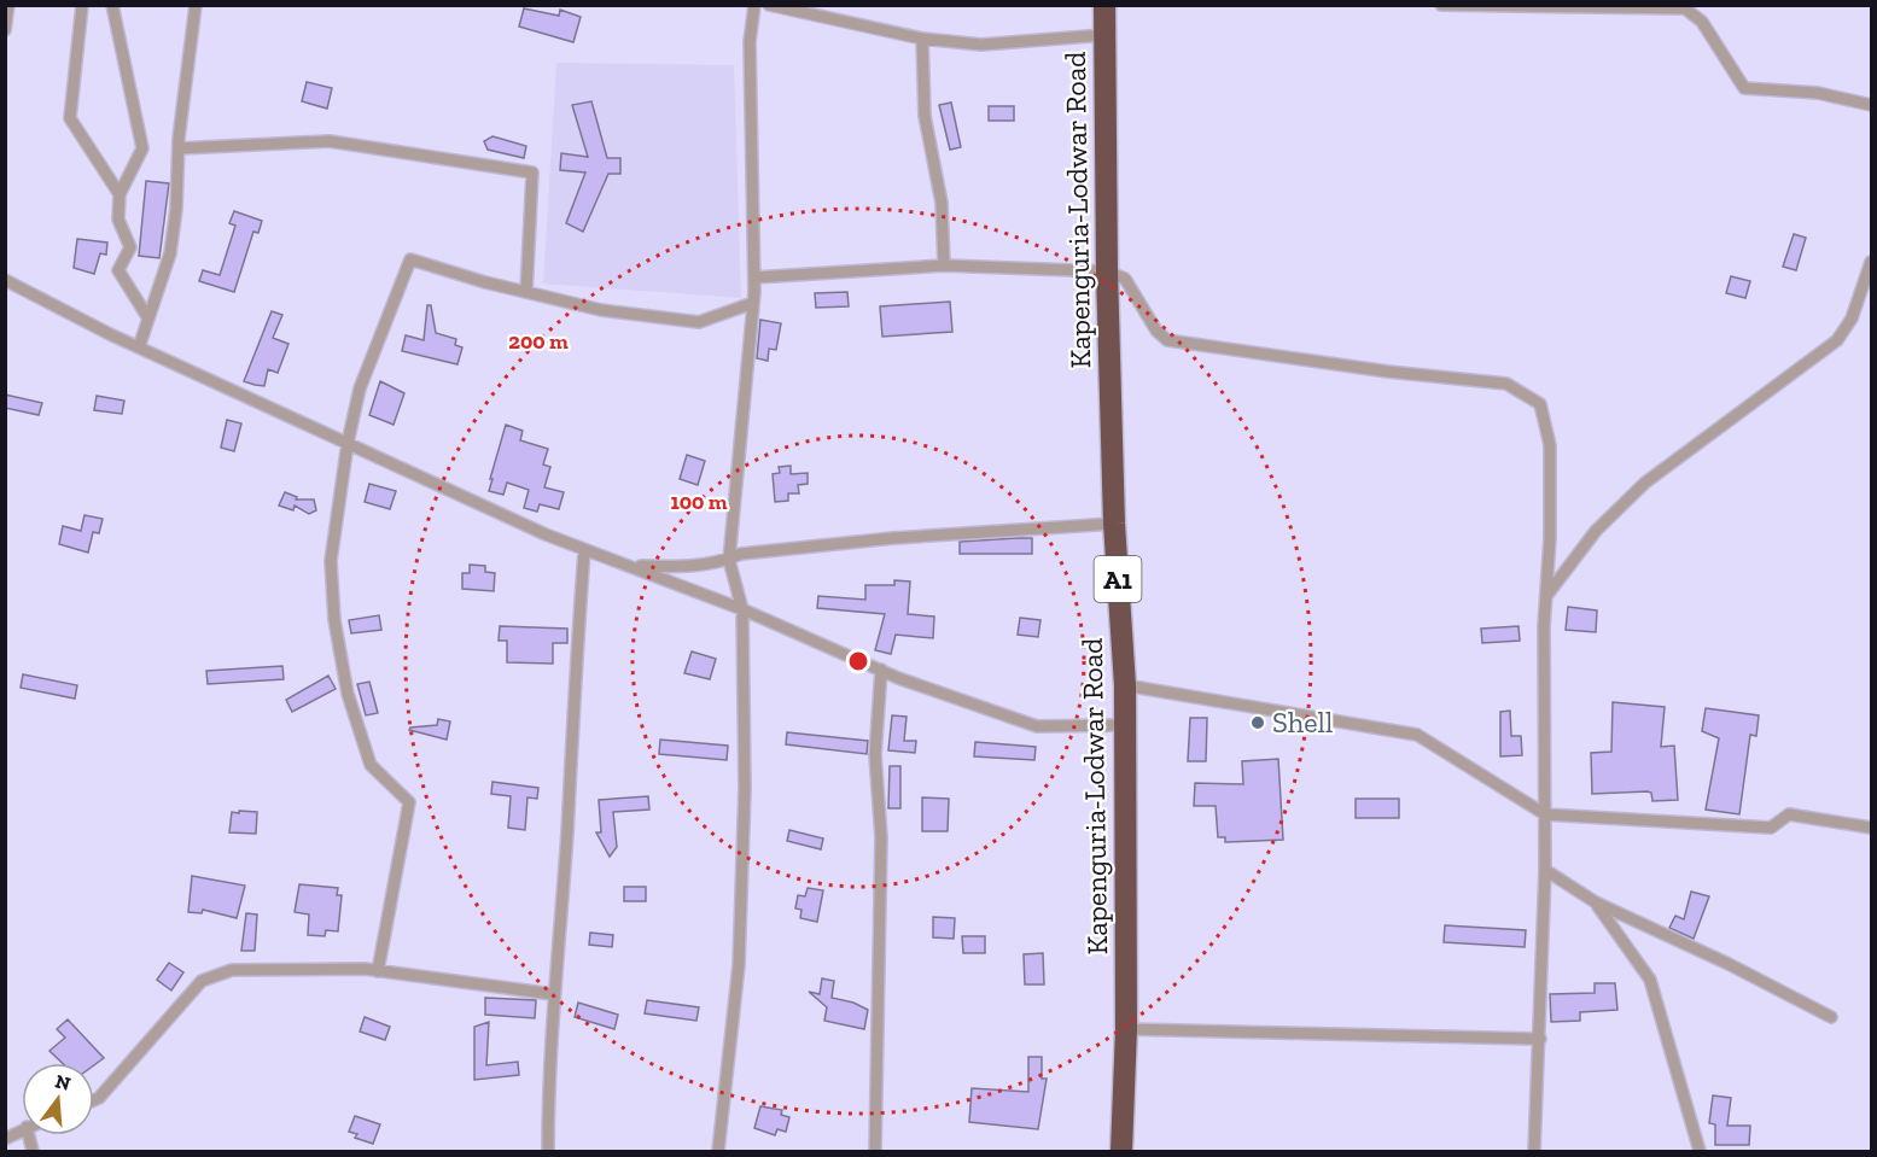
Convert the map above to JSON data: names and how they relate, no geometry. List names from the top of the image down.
{
  "streets": {
    "highway": ["Kapenguria-Lodwar Road", "A1"]
  },
  "places": ["Shell"],
  "north": "top",
  "rings": ["200 m", "100 m"]
}
